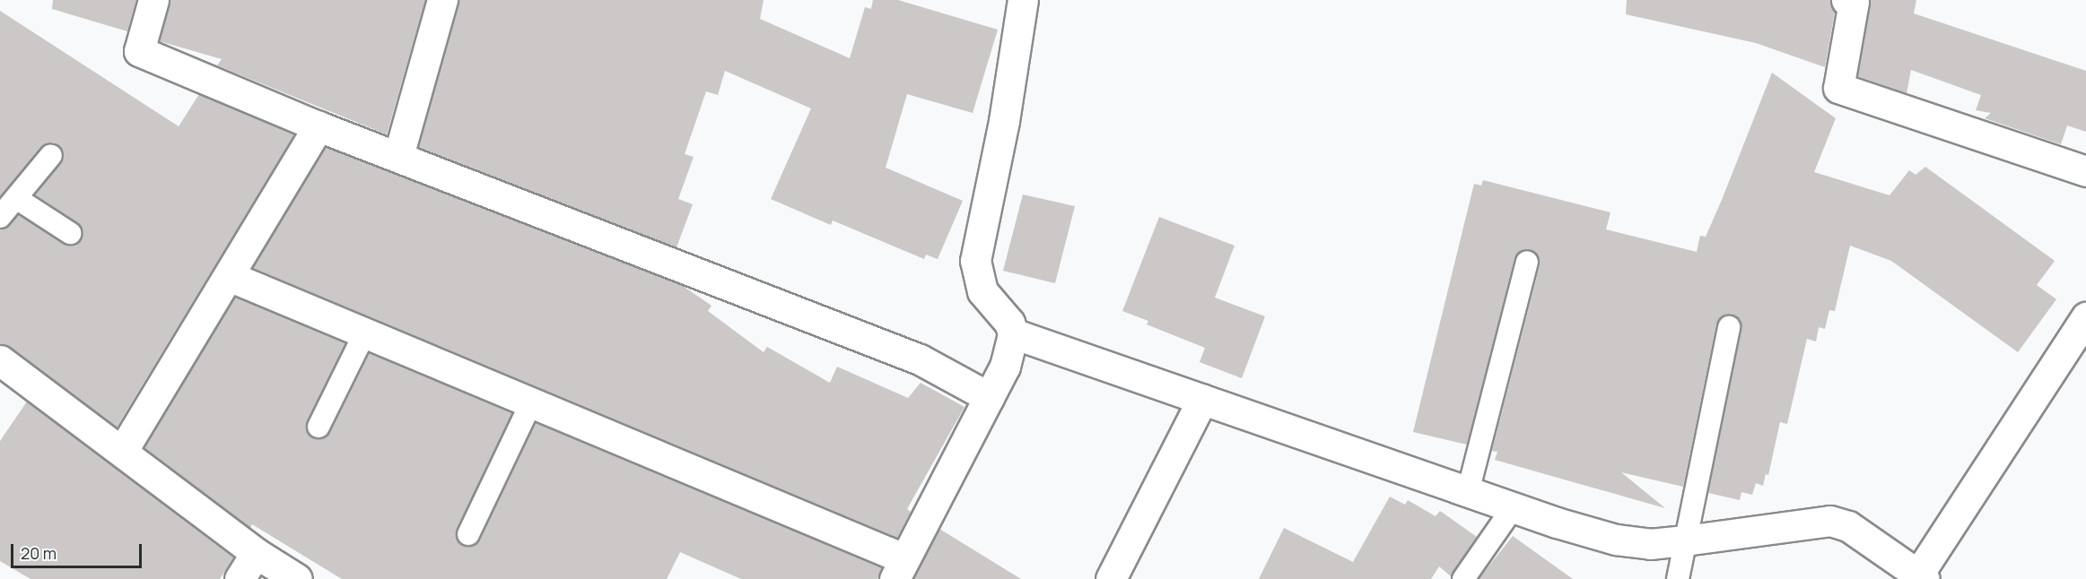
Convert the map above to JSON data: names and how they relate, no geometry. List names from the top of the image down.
{
  "scale_bar": "20 m"
}
